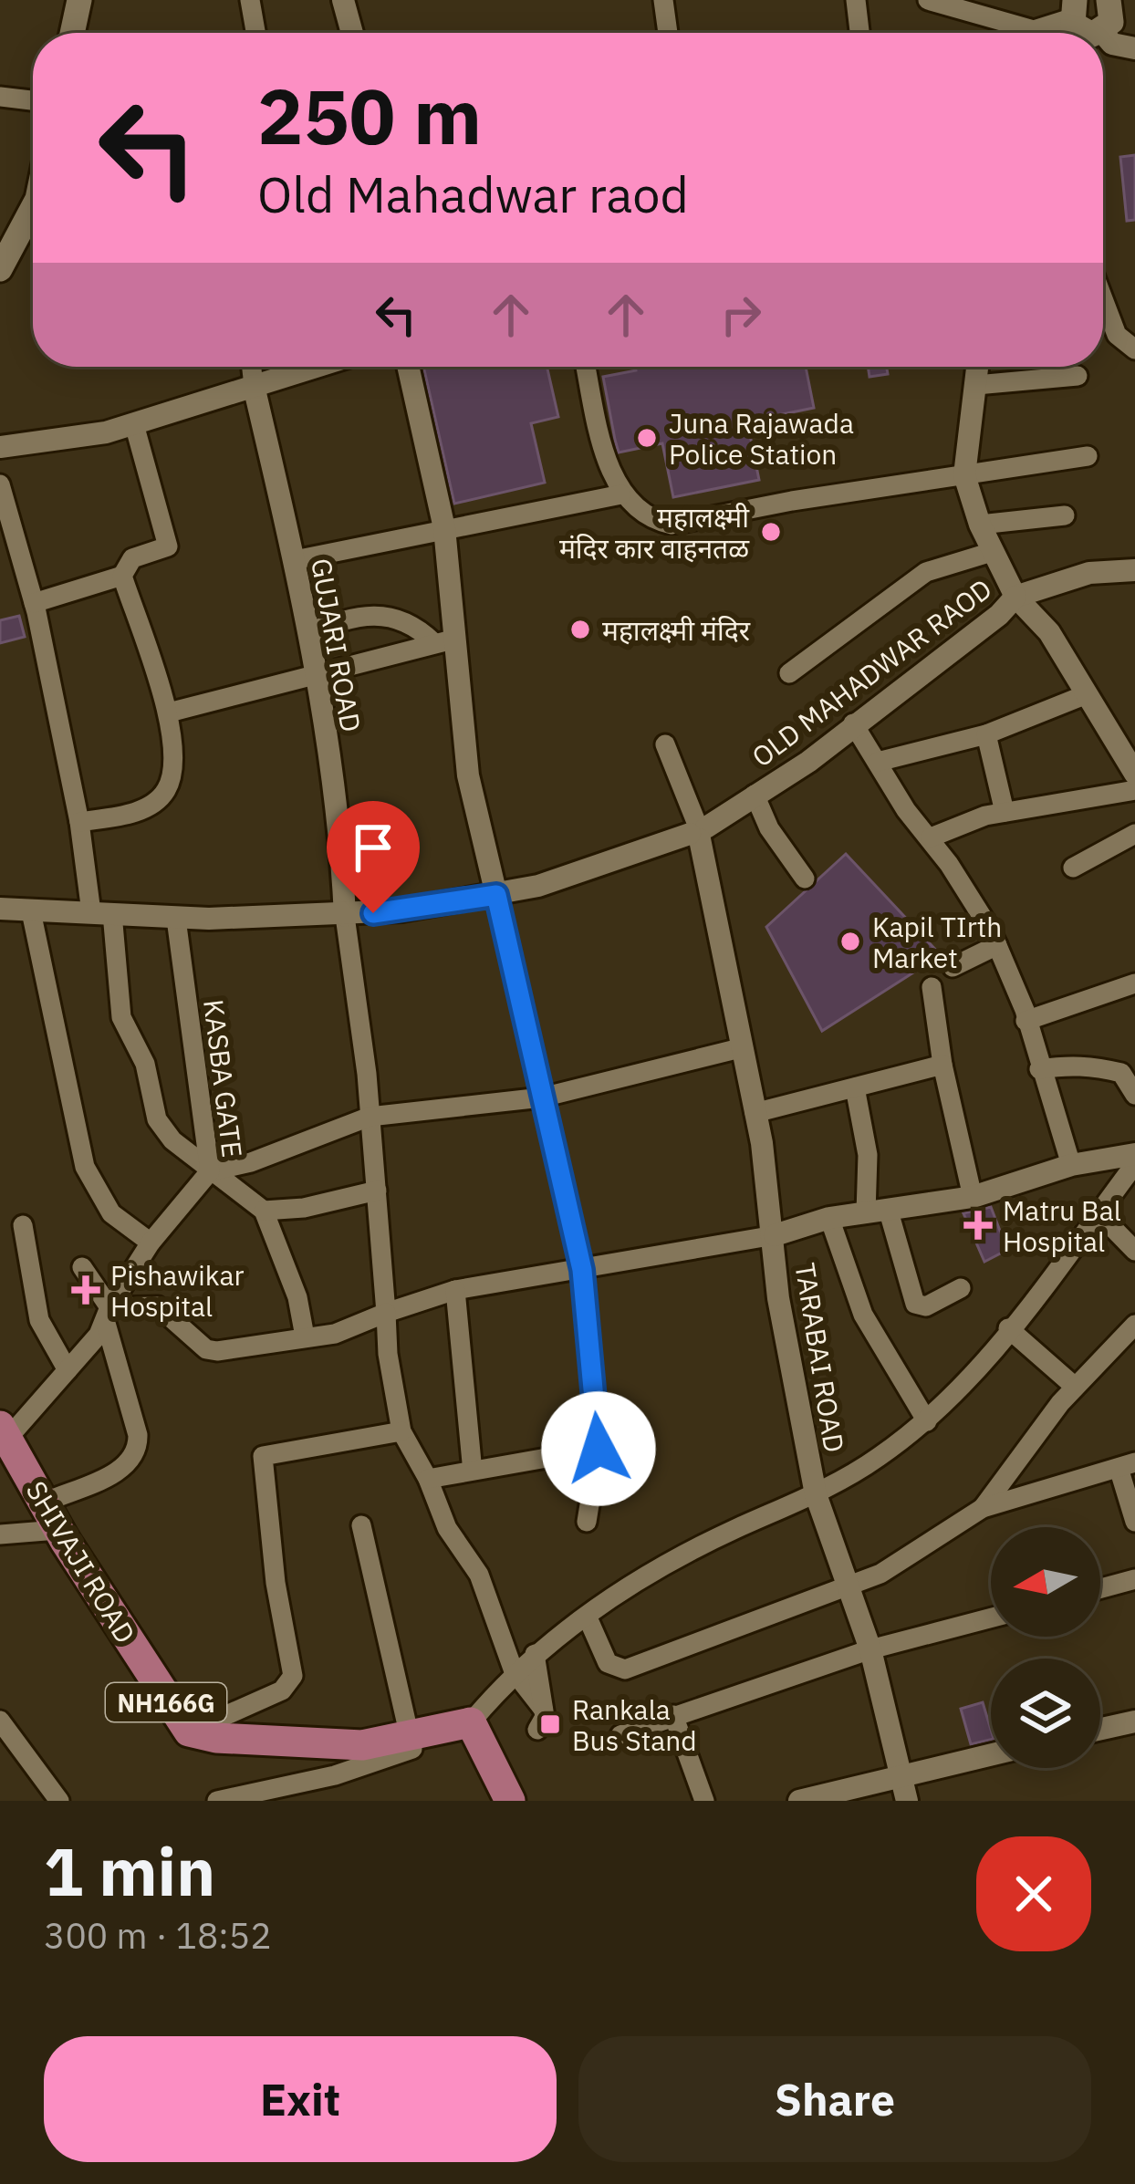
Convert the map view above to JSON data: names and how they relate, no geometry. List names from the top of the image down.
{
  "streets": {
    "highway": ["SHIVAJI ROAD", "NH166G"],
    "street": [
      "GUJARI ROAD",
      "OLD MAHADWAR RAOD",
      "KASBA GATE",
      "TARABAI ROAD"
    ]
  },
  "crossings": [
    ["GUJARI ROAD", "OLD MAHADWAR RAOD"],
    ["OLD MAHADWAR RAOD", "KASBA GATE"],
    ["OLD MAHADWAR RAOD", "TARABAI ROAD"],
    ["KASBA GATE", "SHIVAJI ROAD"],
    ["SHIVAJI ROAD", "NH166G"]
  ],
  "places": {
    "other": [
      "Juna Rajawada Police Station",
      "महालक्ष्मी मंदिर कार वाहनतळ",
      "महालक्ष्मी मंदिर",
      "Kapil TIrth Market"
    ],
    "health": ["Matru Bal Hospital", "Pishawikar Hospital"],
    "transit": ["Rankala Bus Stand"]
  },
  "north": "left",
  "page": {
    "turn": ["250 m", "Old Mahadwar raod"],
    "heading": ["1 min", "300 m · 18:52"],
    "buttons": ["Exit", "Share"]
  }
}
